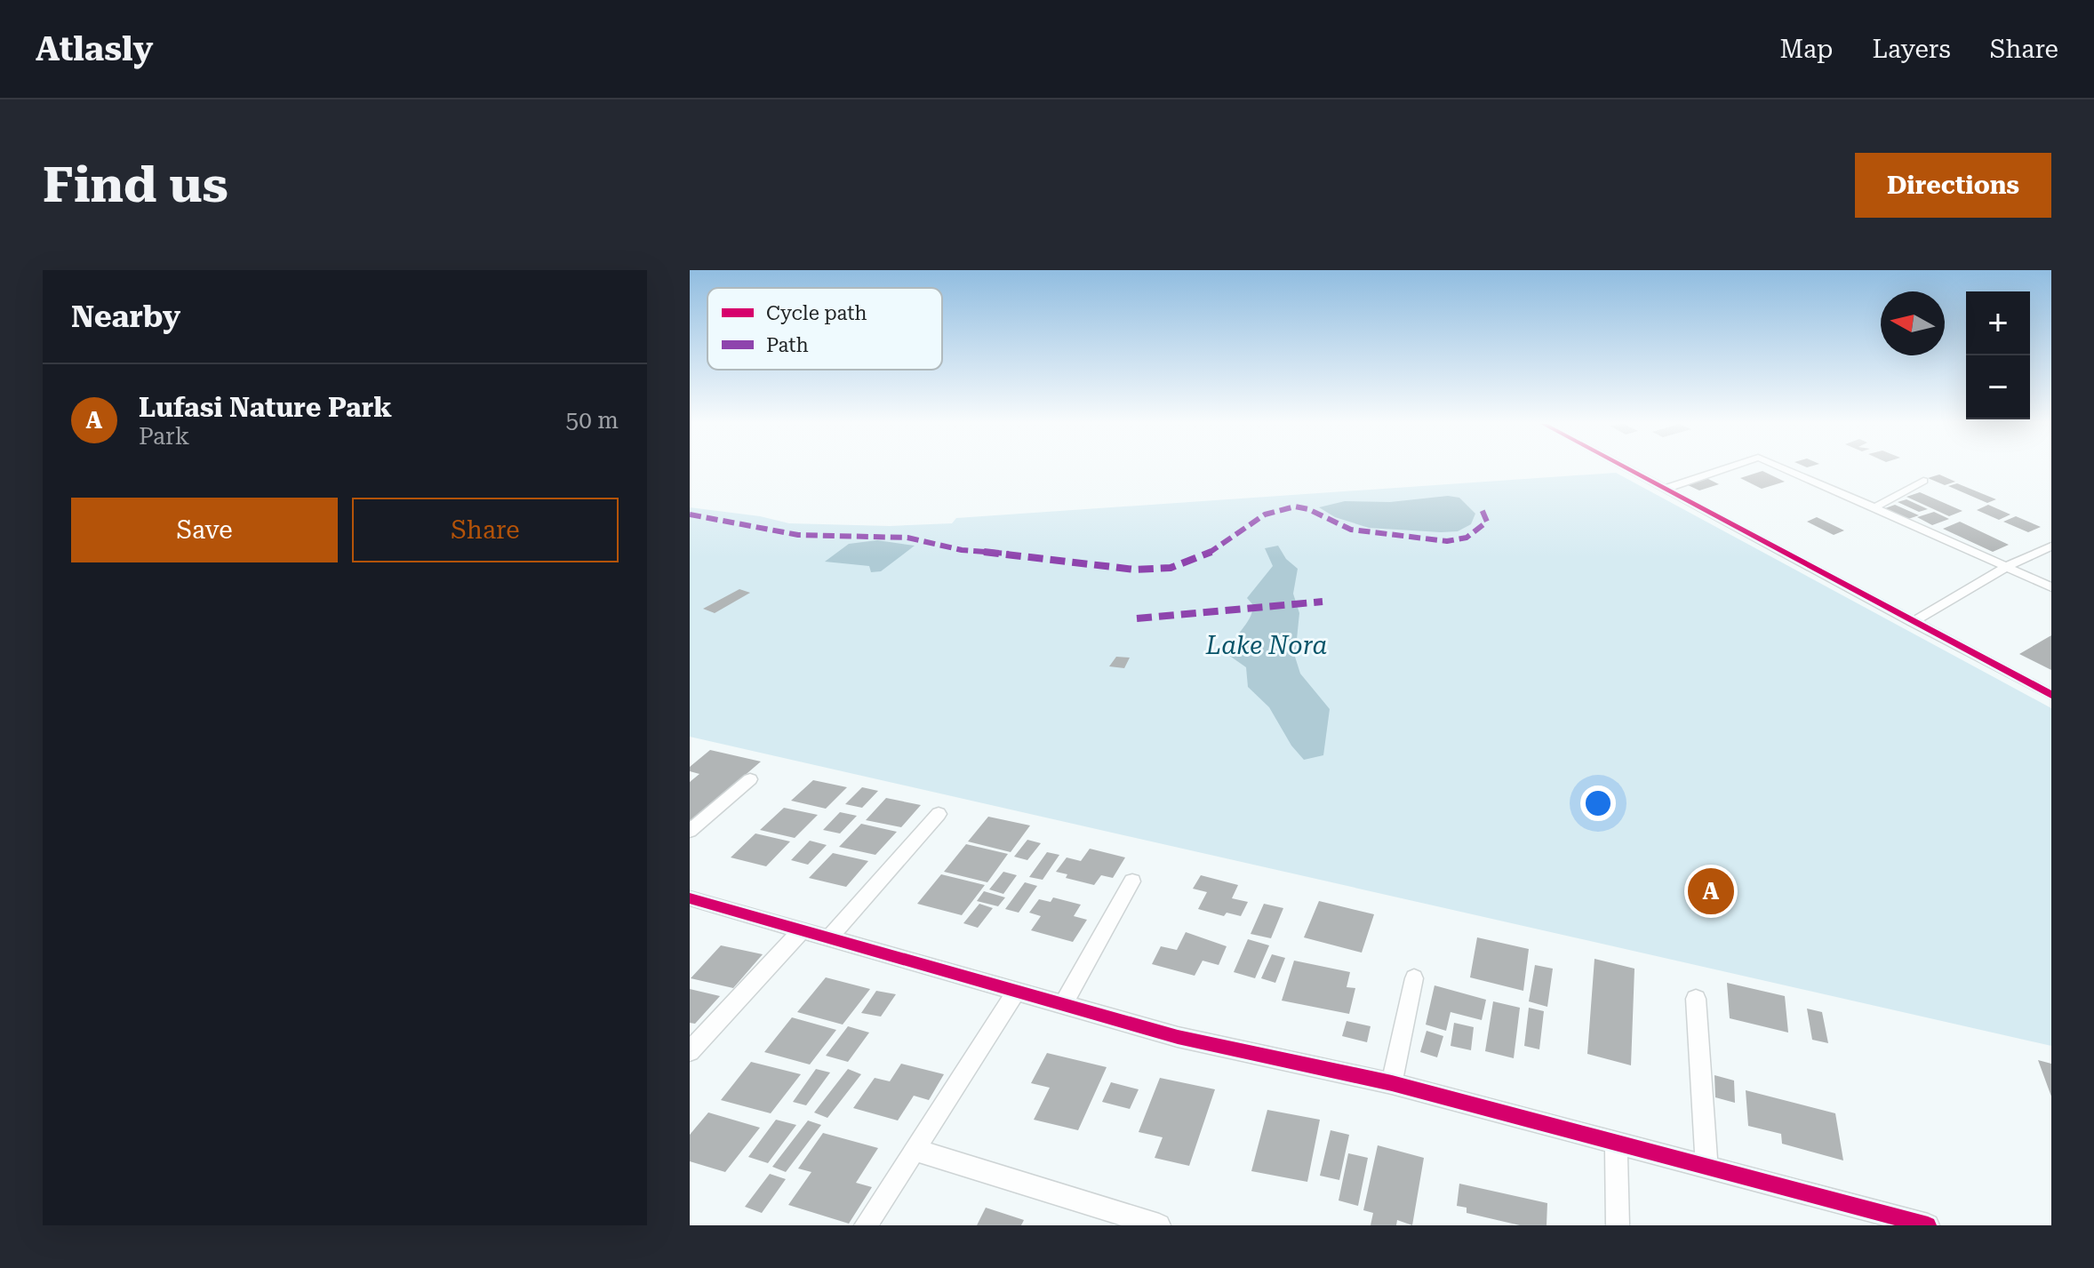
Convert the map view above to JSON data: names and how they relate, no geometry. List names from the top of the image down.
{
  "water": ["Lake Nora"],
  "legend": ["Cycle path", "Path"],
  "north": "left",
  "page": {
    "header": "Atlasly",
    "nav": ["Map", "Layers", "Share"],
    "buttons": [
      "Directions",
      ["Save", "Share"]
    ],
    "title": "Find us",
    "heading": "Nearby",
    "map_buttons": ["+", "−"],
    "list": [
      {
        "mark": "A",
        "name": "Lufasi Nature Park",
        "note": "Park",
        "value": "50 m"
      }
    ],
    "pins": "A"
  }
}
